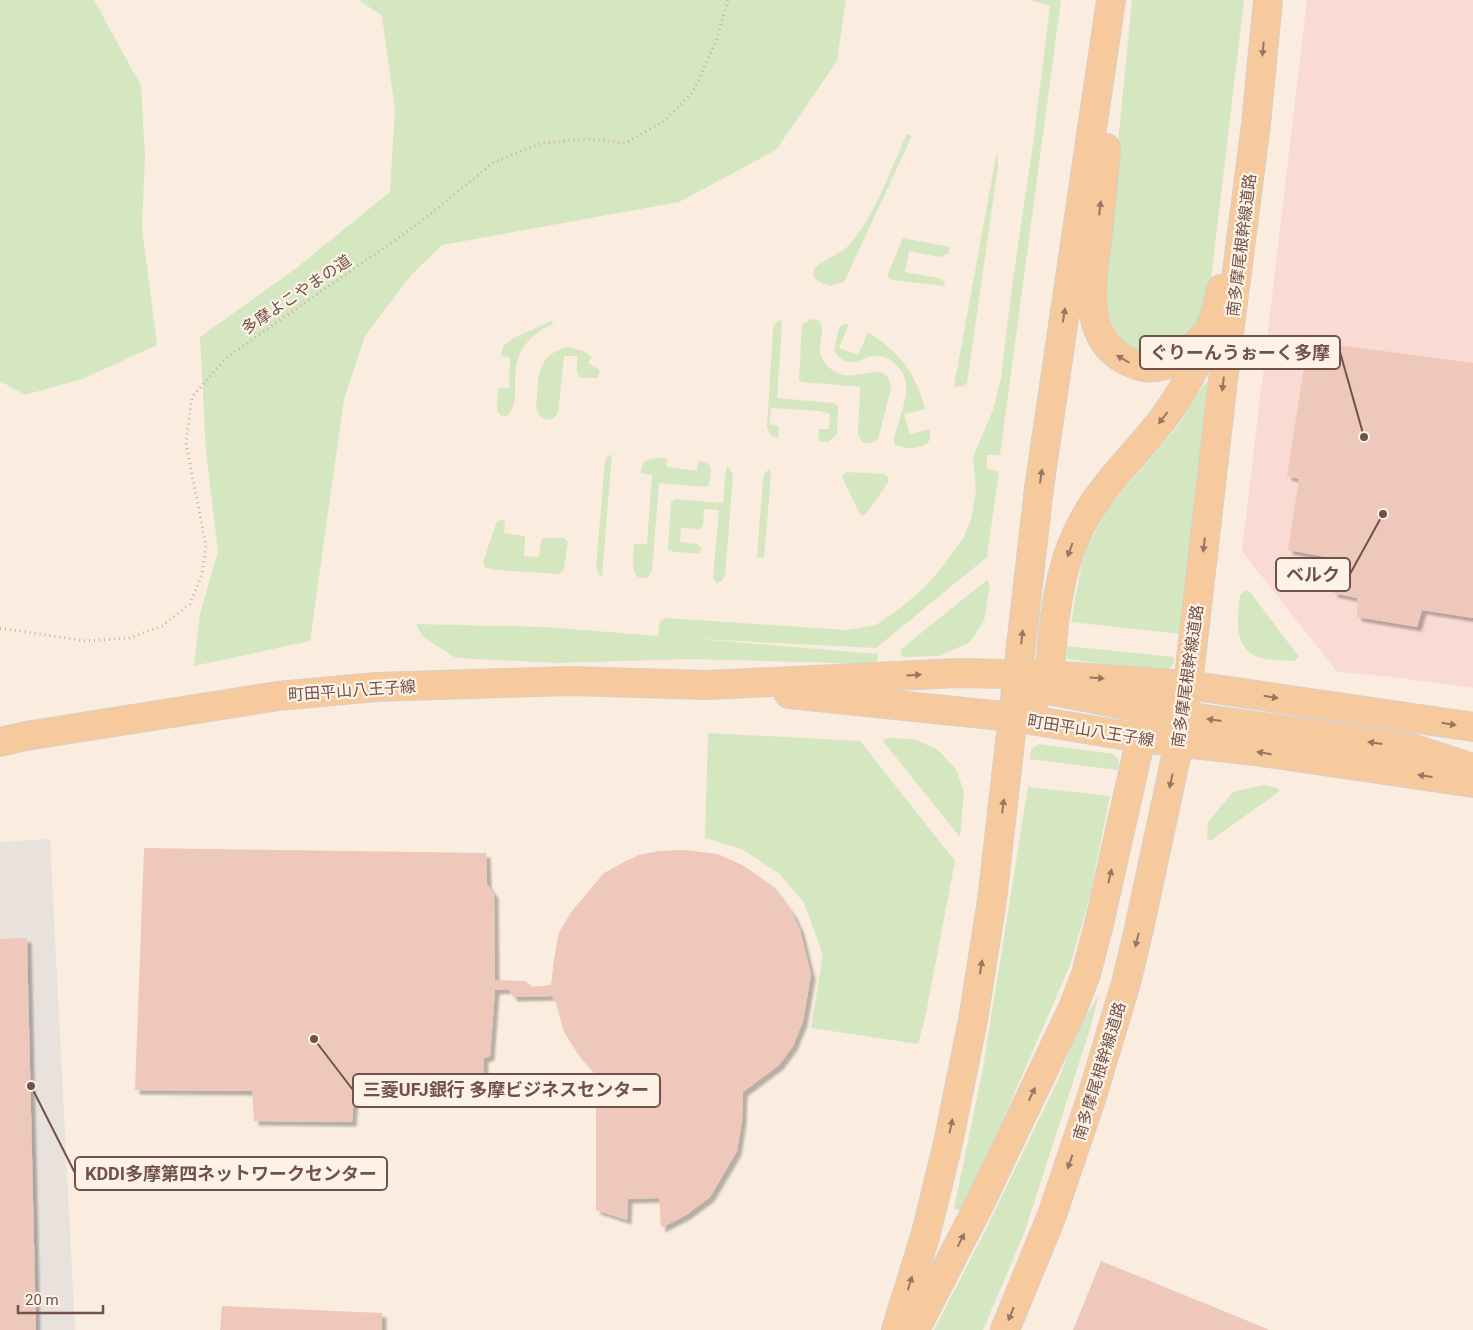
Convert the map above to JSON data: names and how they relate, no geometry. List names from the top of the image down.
{
  "streets": {
    "main road": ["南多摩尾根幹線道路", "町田平山八王子線"],
    "path": ["多摩よこやまの道"]
  },
  "crossings": [
    ["南多摩尾根幹線道路", "町田平山八王子線"]
  ],
  "places": [
    "ぐりーんうぉーく多摩",
    "ベルク",
    "三菱UFJ銀行 多摩ビジネスセンター",
    "KDDI多摩第四ネットワークセンター"
  ],
  "scale_bar": "20 m"
}
